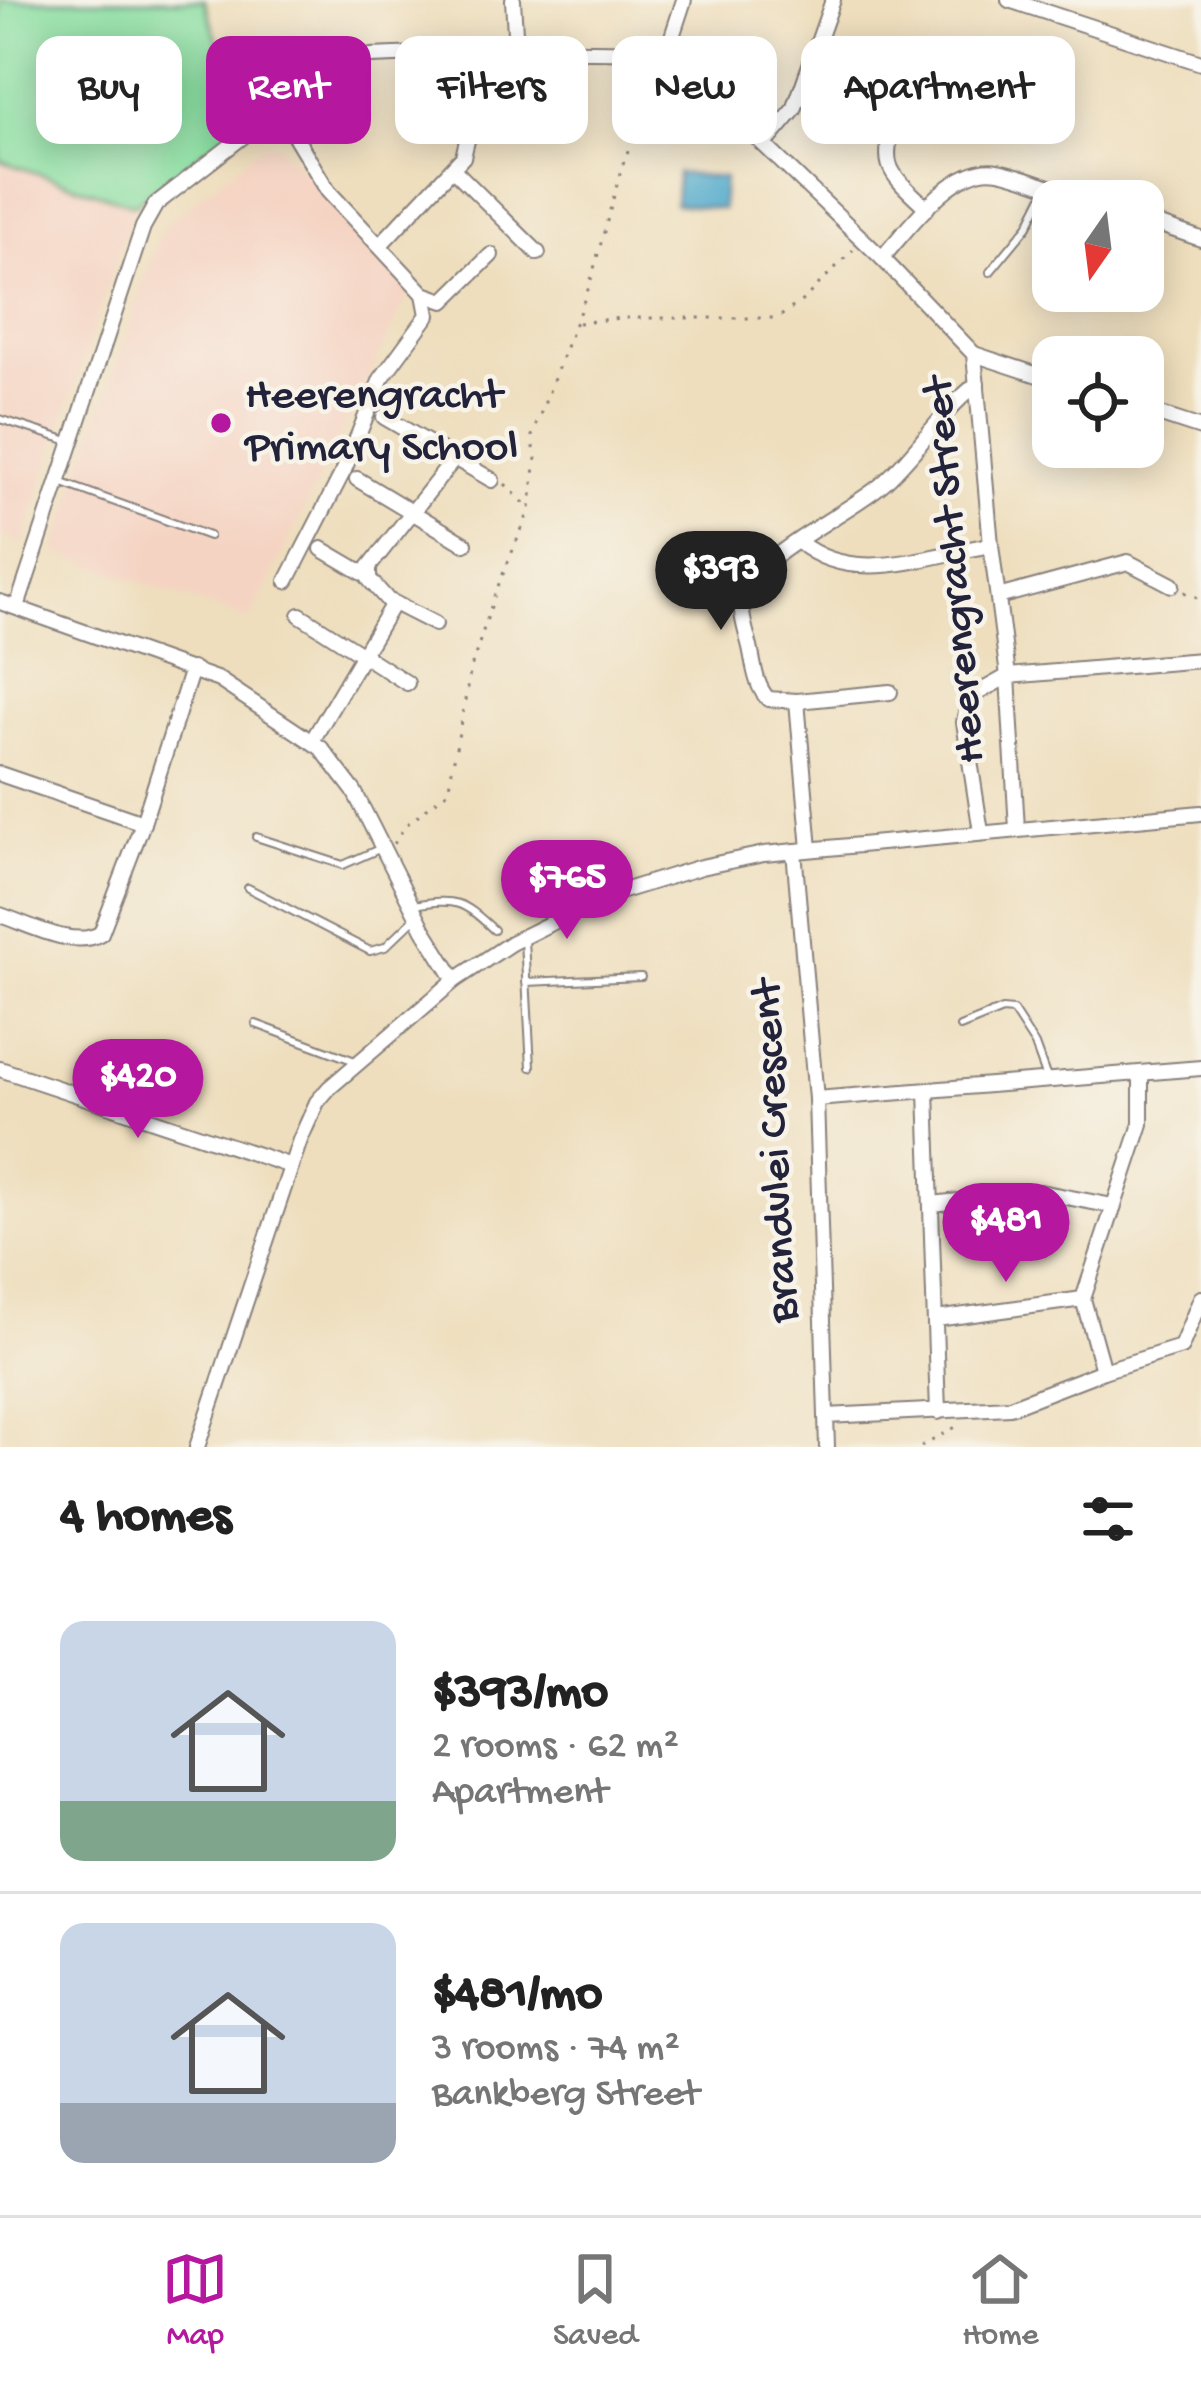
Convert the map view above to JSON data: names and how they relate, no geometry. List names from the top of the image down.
{
  "streets": {
    "street": ["Heerengracht Street", "Brandvlei Crescent"]
  },
  "places": ["Heerengracht Primary School"],
  "north": "bottom",
  "page": {
    "chip": [
      "Buy",
      "Rent",
      "Filters",
      "New",
      "Apartment"
    ],
    "price": [
      "$393",
      "$765",
      "$420",
      "$481"
    ],
    "heading": "4 homes",
    "list": [
      {
        "name": "$393/mo",
        "note": "2 rooms · 62 m² · Apartment"
      },
      {
        "name": "$481/mo",
        "note": "3 rooms · 74 m² · Bankberg Street"
      }
    ],
    "tabs": ["Map", "Saved", "Home"]
  }
}
